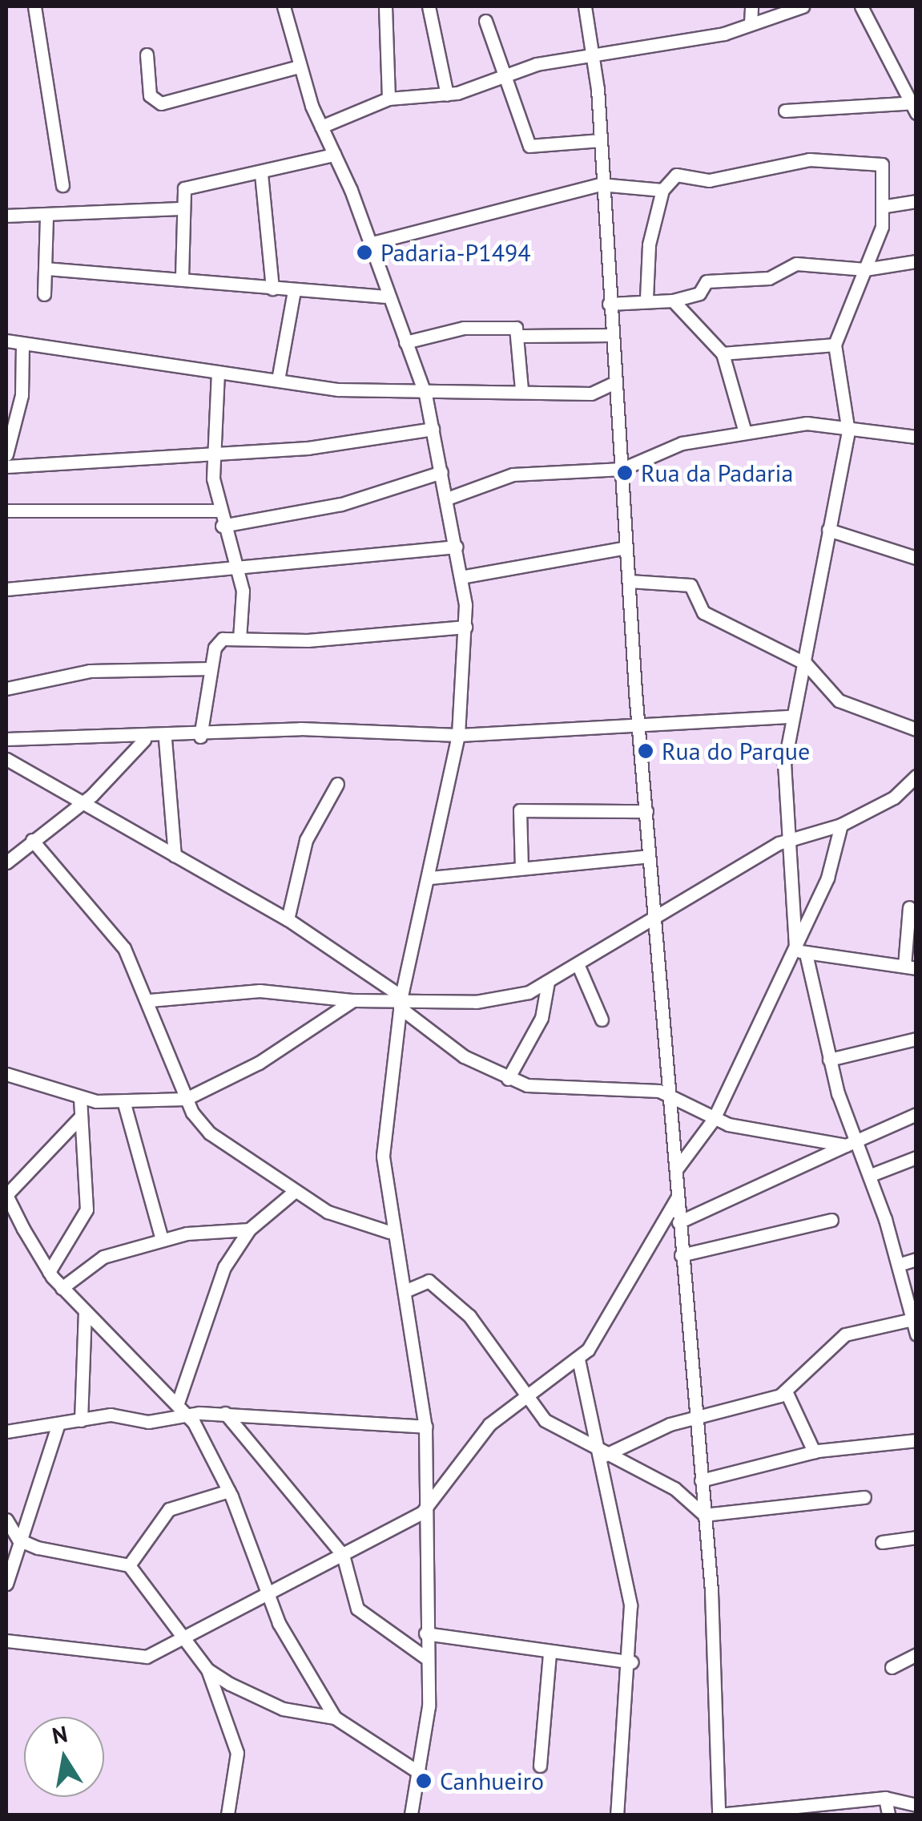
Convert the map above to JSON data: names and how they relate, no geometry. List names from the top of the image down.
{
  "places": [
    "Padaria-P1494",
    "Rua da Padaria",
    "Rua do Parque",
    "Canhueiro"
  ],
  "north": "top"
}
